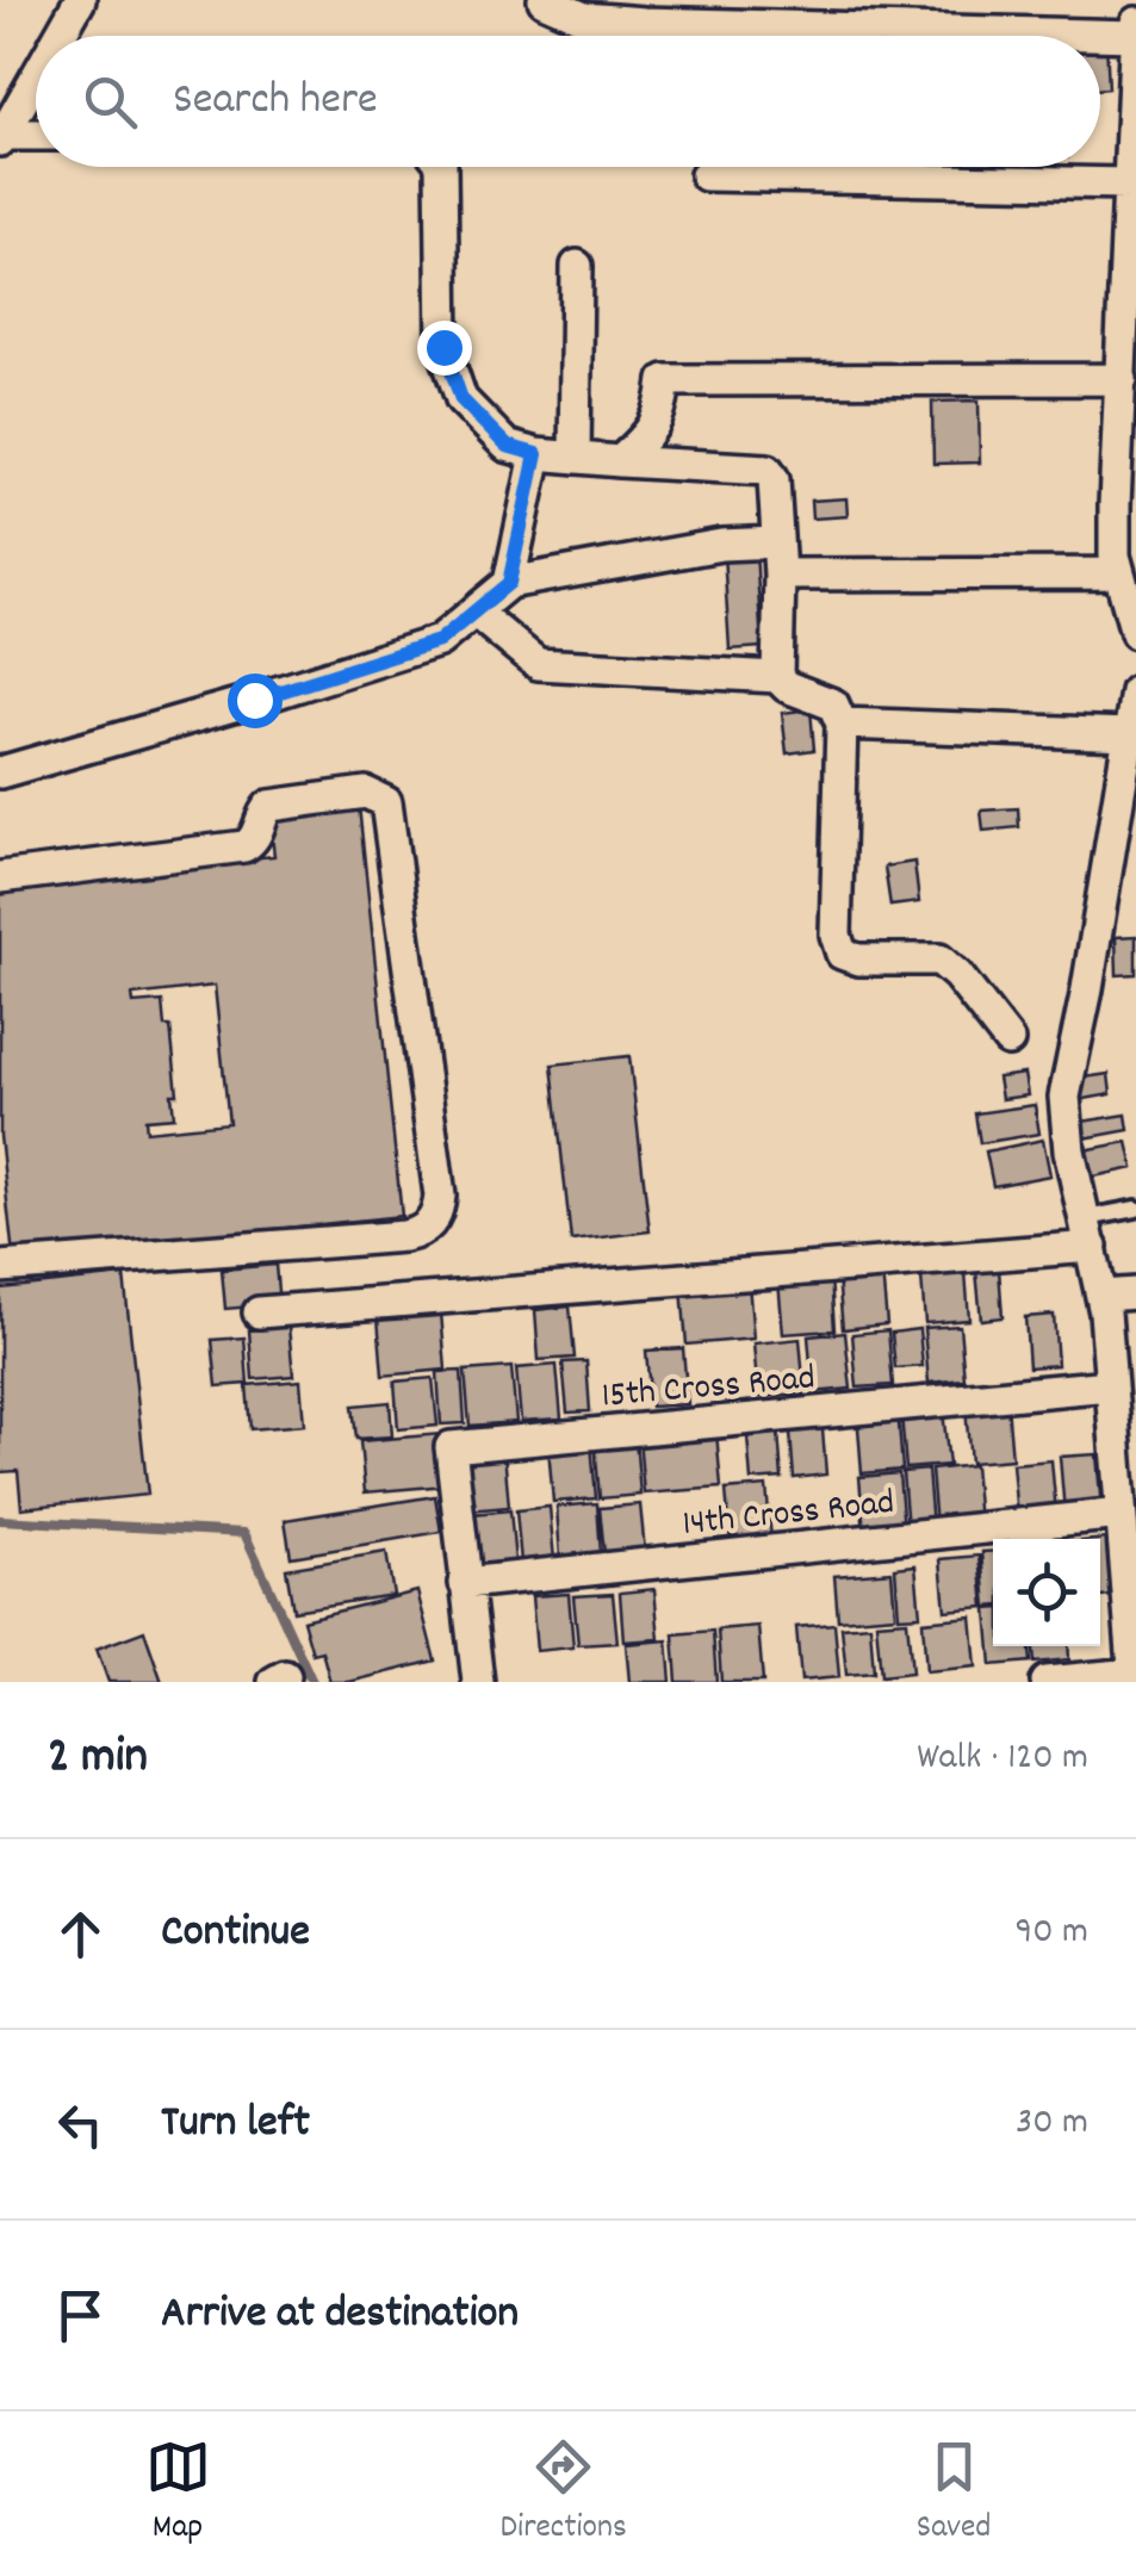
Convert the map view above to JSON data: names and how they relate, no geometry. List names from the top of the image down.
{
  "streets": {
    "street": ["15th Cross Road", "14th Cross Road"]
  },
  "crossings": [
    ["15th Cross Road", "14th Cross Road"]
  ],
  "page": {
    "search": "Search here",
    "heading": ["2 min", "Walk · 120 m"],
    "list": [
      ["Continue", "90 m"],
      ["Turn left", "30 m"],
      "Arrive at destination"
    ],
    "nav": ["Map", "Directions", "Saved"]
  }
}
